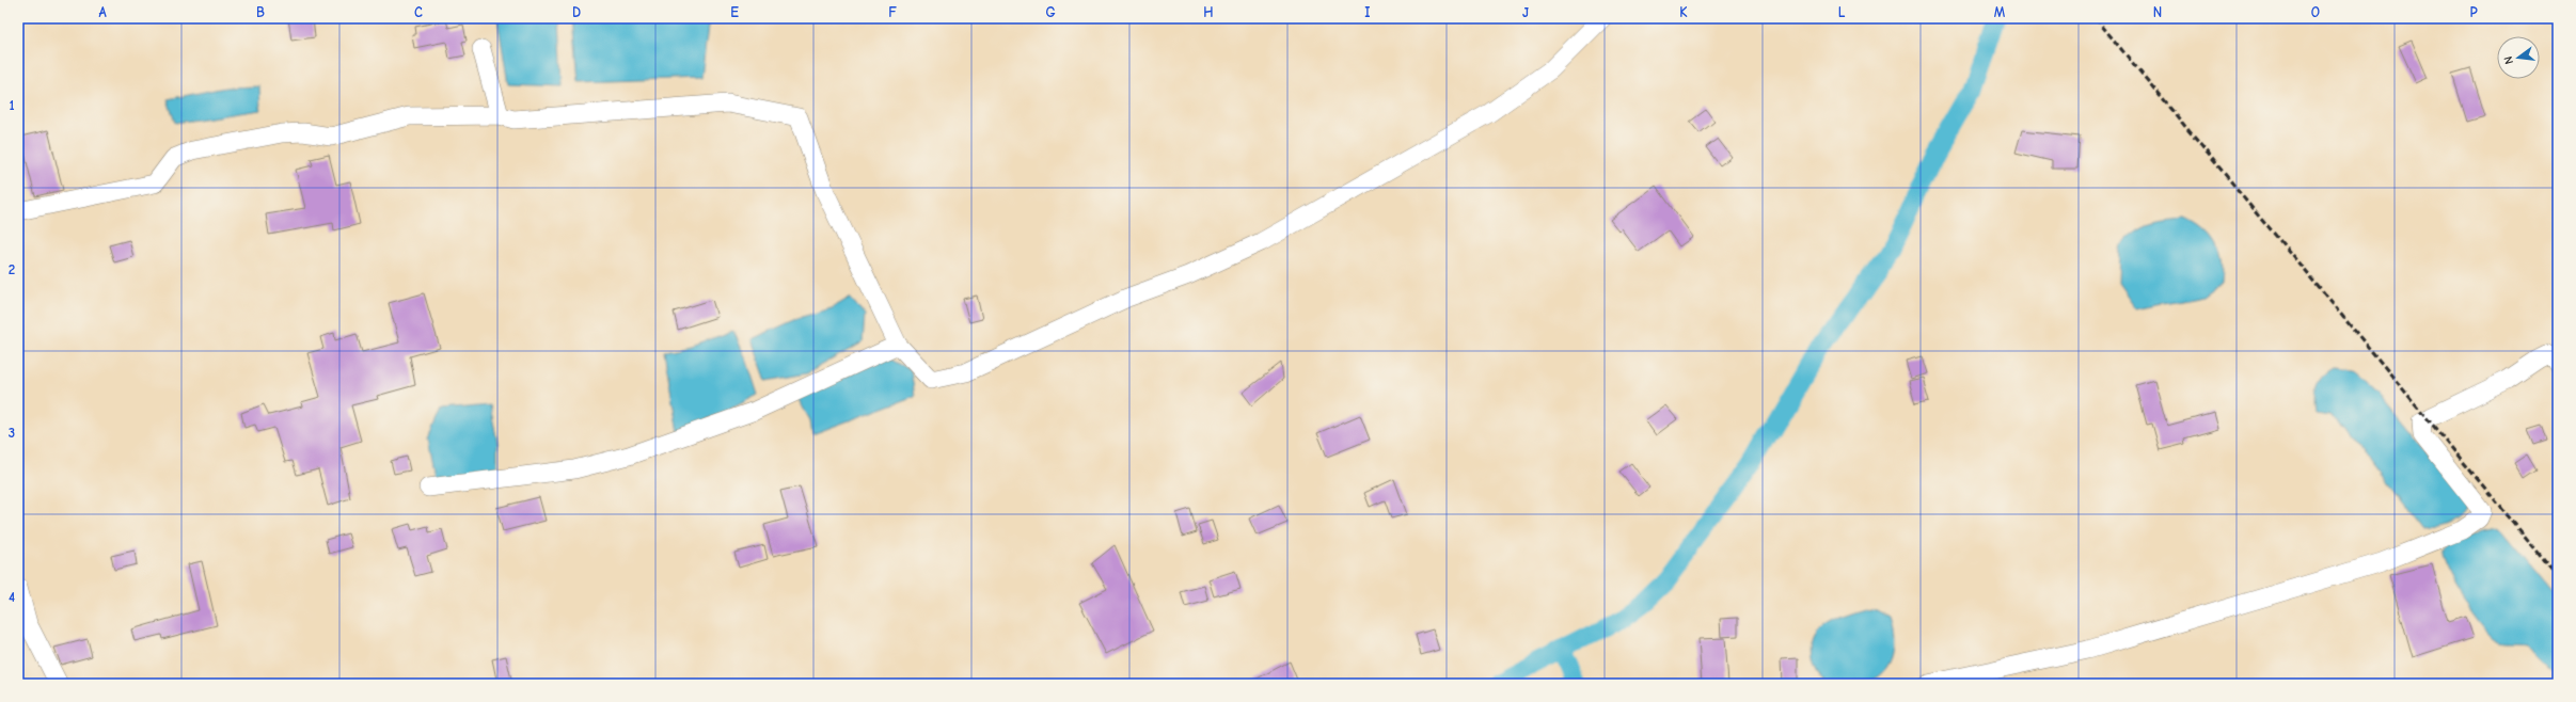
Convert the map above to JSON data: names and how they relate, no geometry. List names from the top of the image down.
{
  "north": "left",
  "grid": {
    "columns": [
      "A",
      "B",
      "C",
      "D",
      "E",
      "F",
      "G",
      "H",
      "I",
      "J",
      "K",
      "L",
      "M",
      "N",
      "O",
      "P"
    ],
    "rows": [
      "1",
      "2",
      "3",
      "4"
    ]
  }
}
